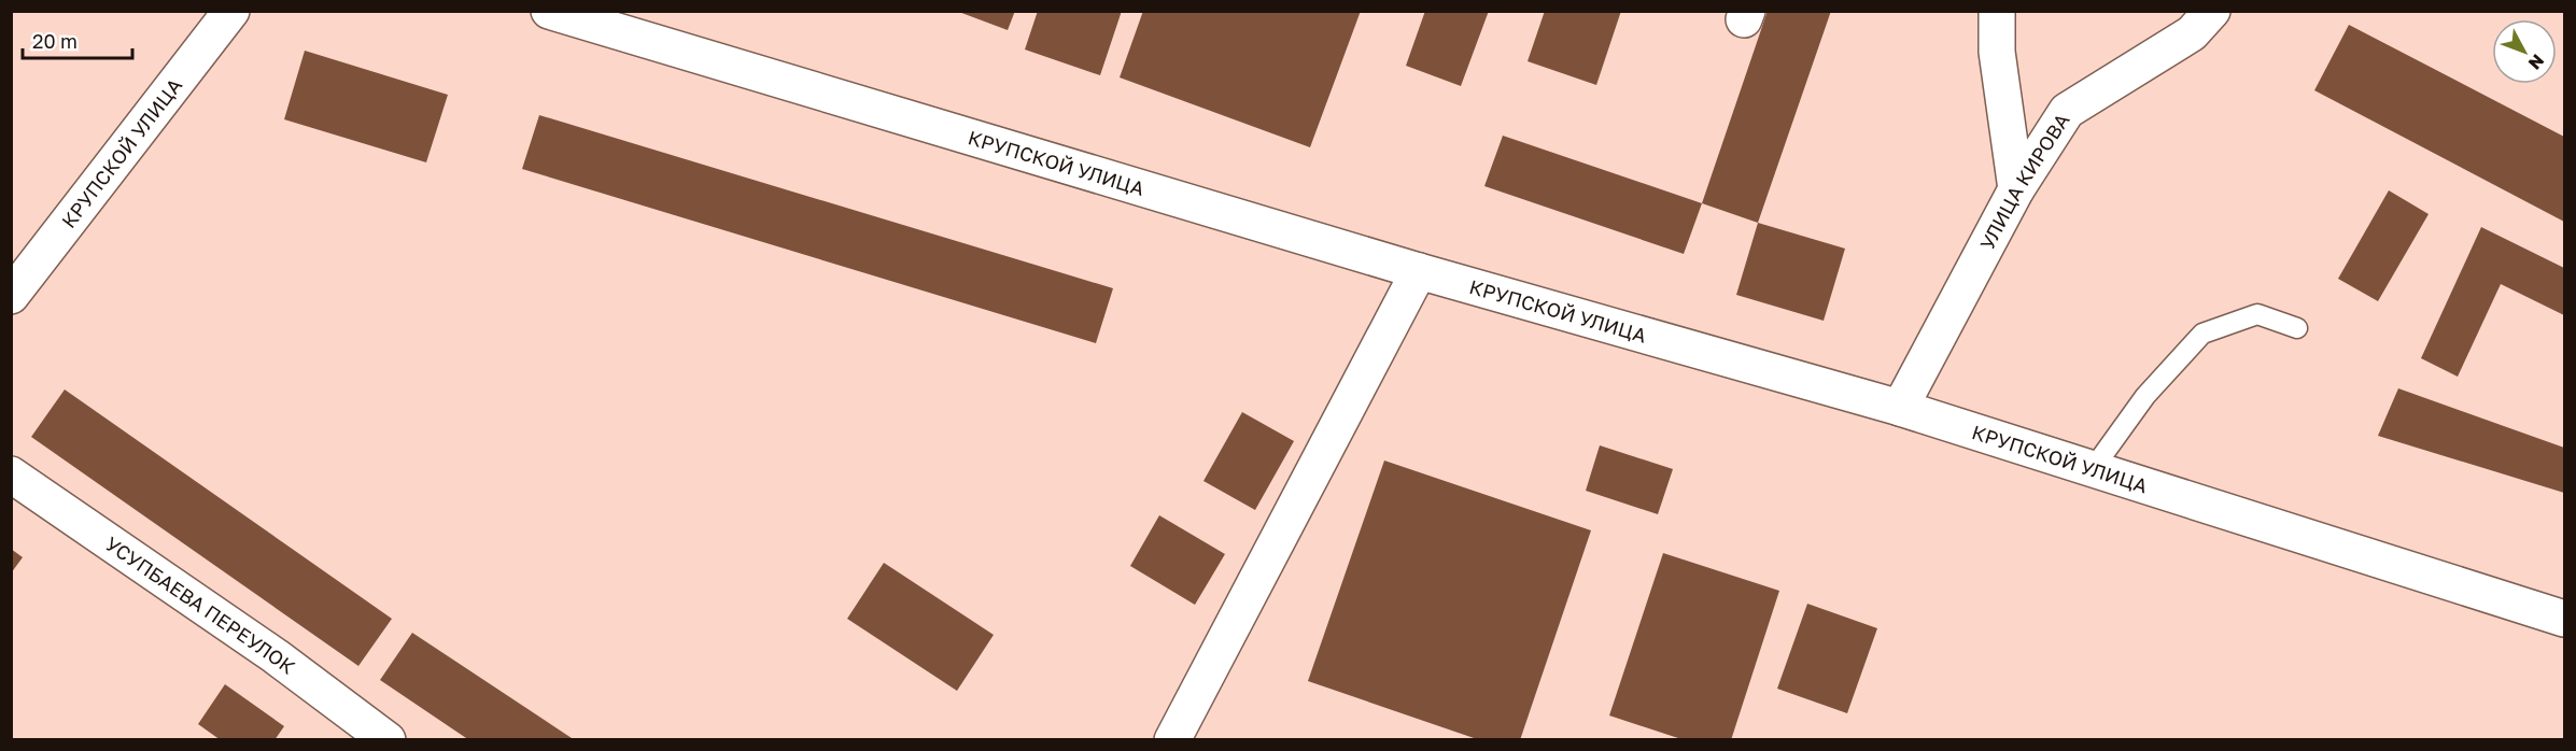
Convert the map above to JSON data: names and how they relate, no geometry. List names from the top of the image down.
{
  "streets": {
    "street": ["КРУПСКОЙ УЛИЦА", "УЛИЦА КИРОВА", "УСУПБАЕВА ПЕРЕУЛОК"]
  },
  "crossings": [
    ["КРУПСКОЙ УЛИЦА", "УЛИЦА КИРОВА"]
  ],
  "scale_bar": "20 m",
  "north": "bottom right"
}
